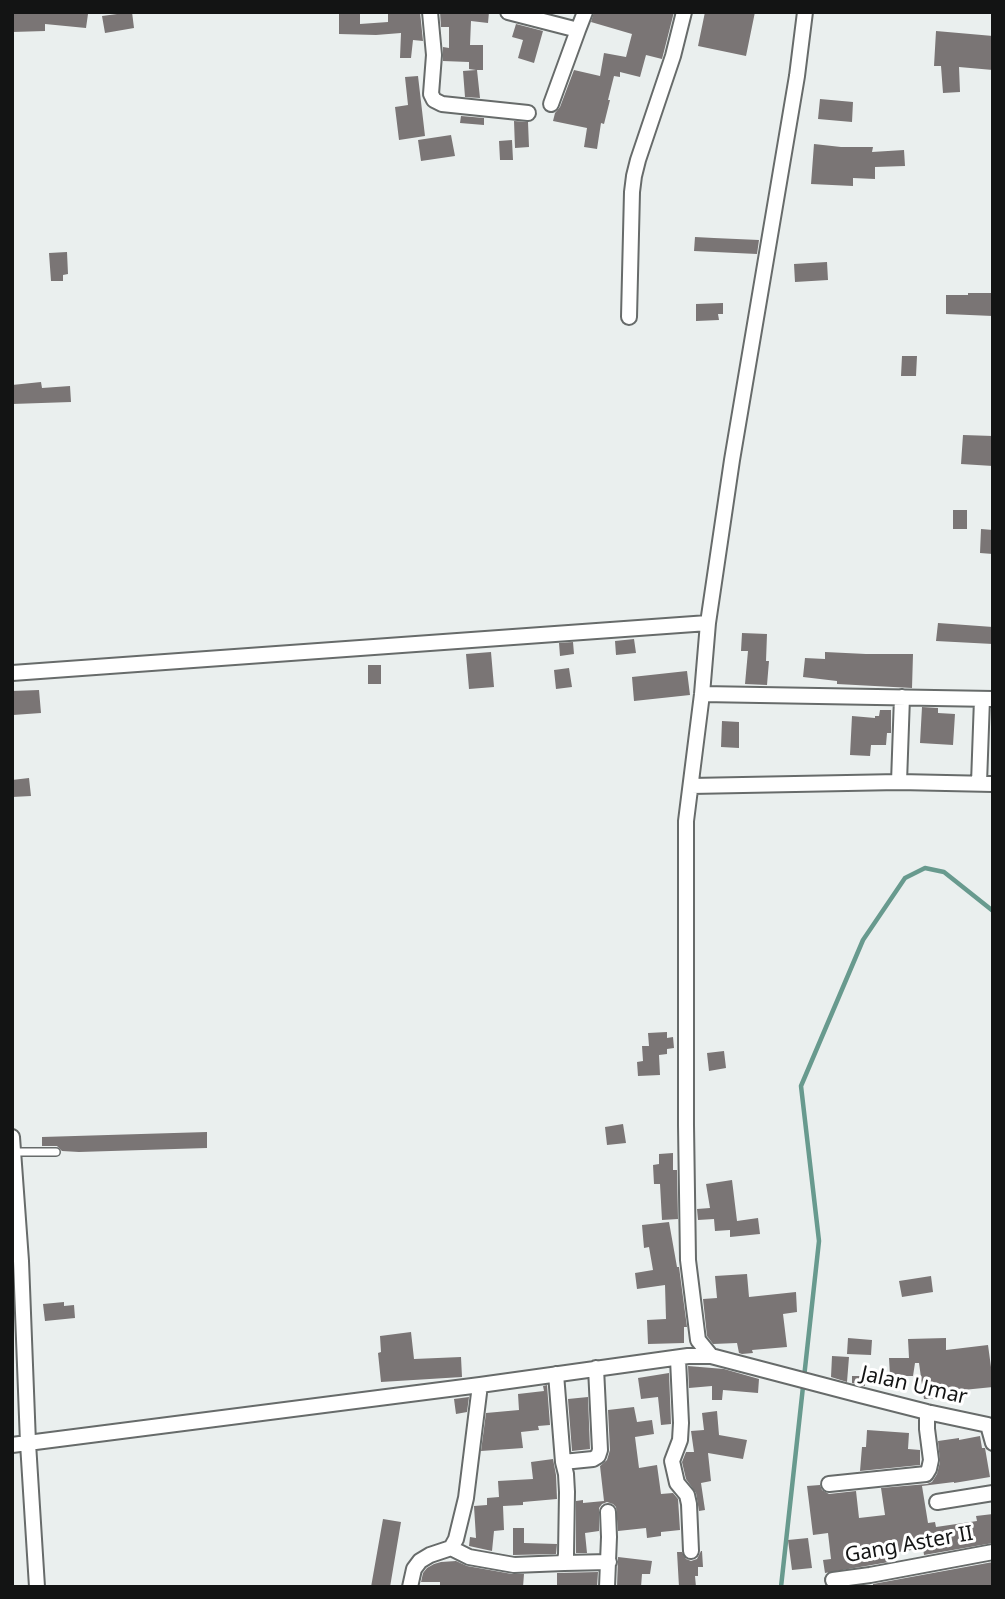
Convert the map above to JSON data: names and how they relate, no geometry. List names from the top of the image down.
{
  "streets": {
    "street": ["Jalan Umar", "Gang Aster II"]
  }
}
